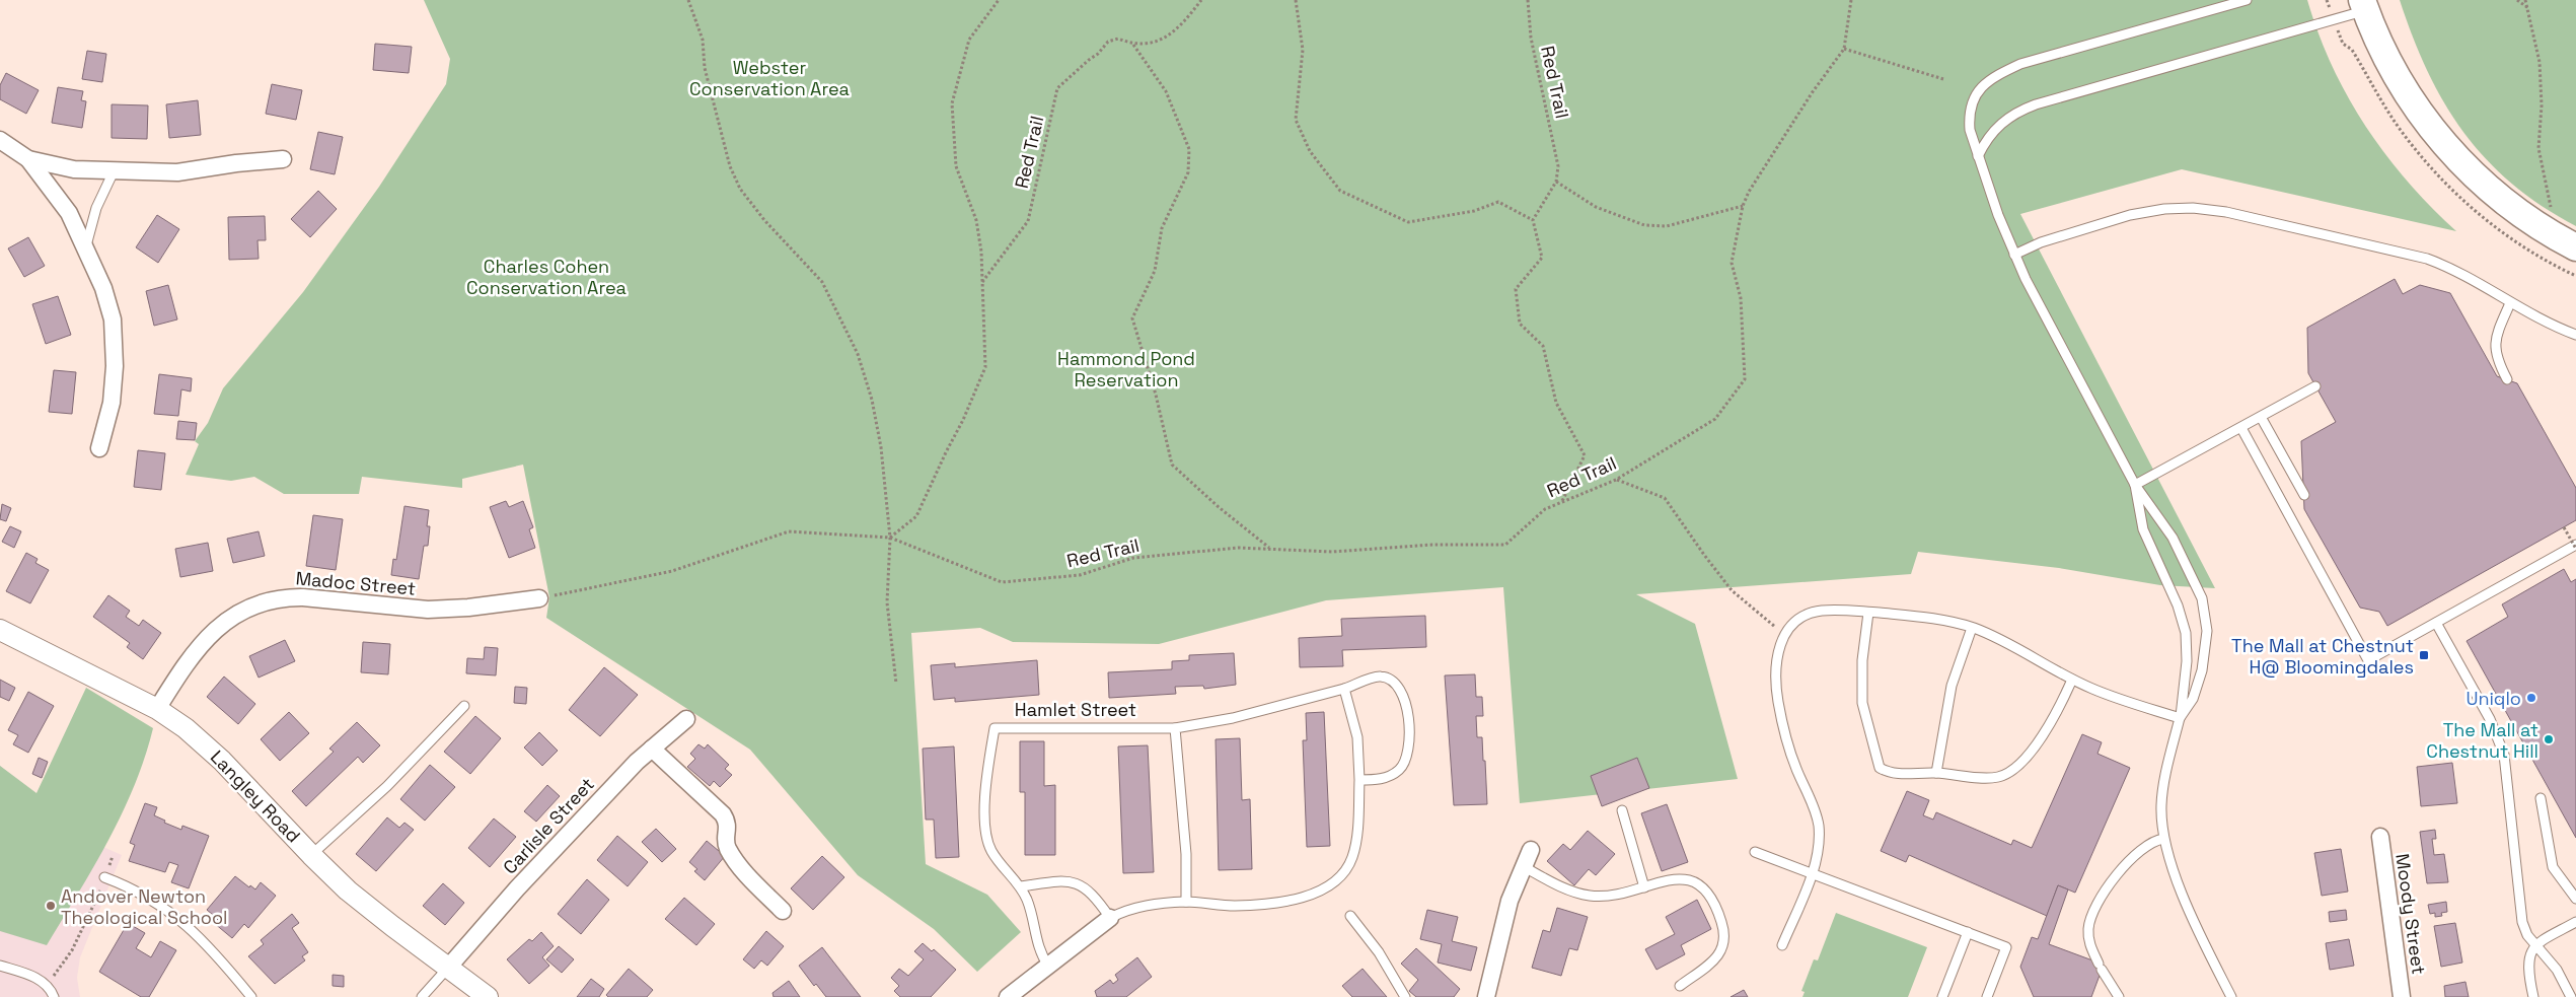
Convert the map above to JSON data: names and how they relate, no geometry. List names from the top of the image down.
{
  "streets": {
    "street": [
      "Madoc Street",
      "Langley Road",
      "Carlisle Street",
      "Moody Street"
    ],
    "lane": ["Hamlet Street"],
    "path": ["Red Trail"]
  },
  "crossings": [
    ["Red Trail", "Madoc Street"],
    ["Madoc Street", "Langley Road"],
    ["Langley Road", "Carlisle Street"]
  ],
  "parks": ["Webster Conservation Area", "Charles Cohen Conservation Area", "Hammond Pond Reservation"],
  "places": {
    "transit": ["The Mall at Chestnut H@ Bloomingdales"],
    "other": ["Uniqlo", "The Mall at Chestnut Hill", "Andover Newton Theological School"]
  }
}
